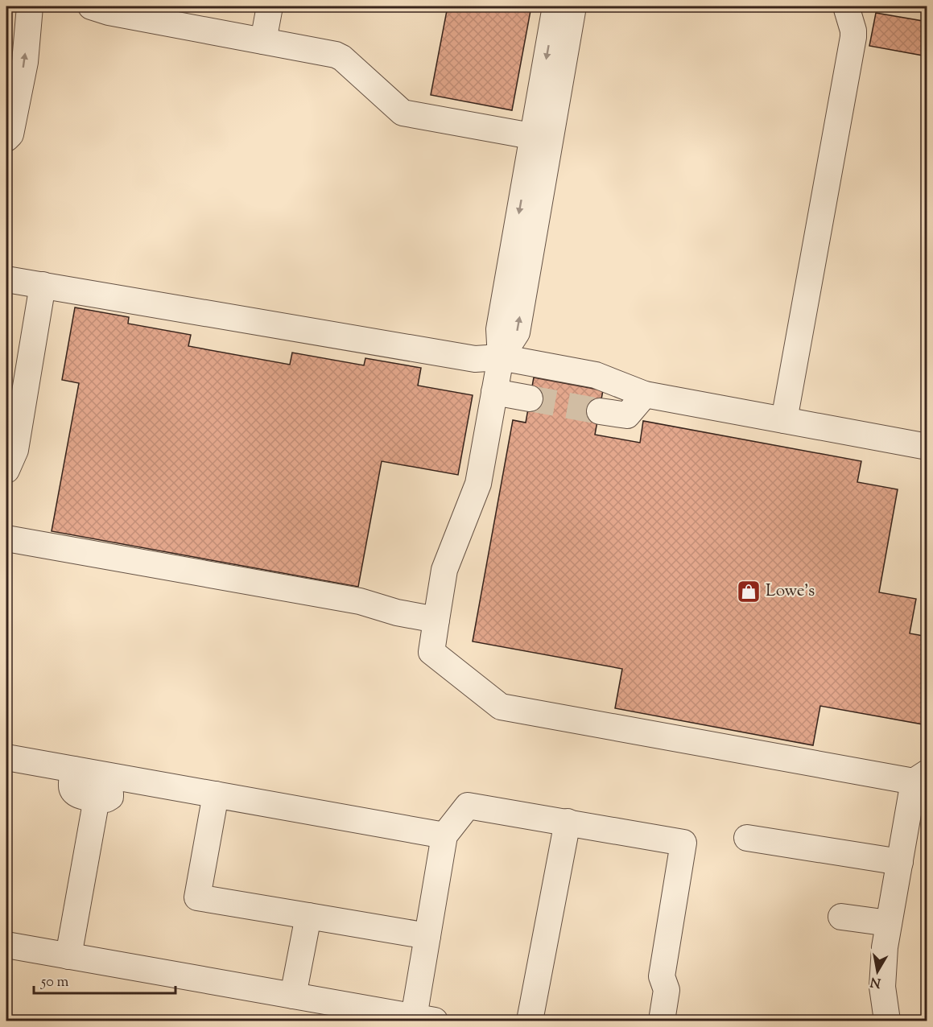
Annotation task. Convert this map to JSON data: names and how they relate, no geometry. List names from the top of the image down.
{
  "places": {
    "shop": ["Lowe's"]
  },
  "scale_bar": "50 m",
  "north": "bottom"
}
